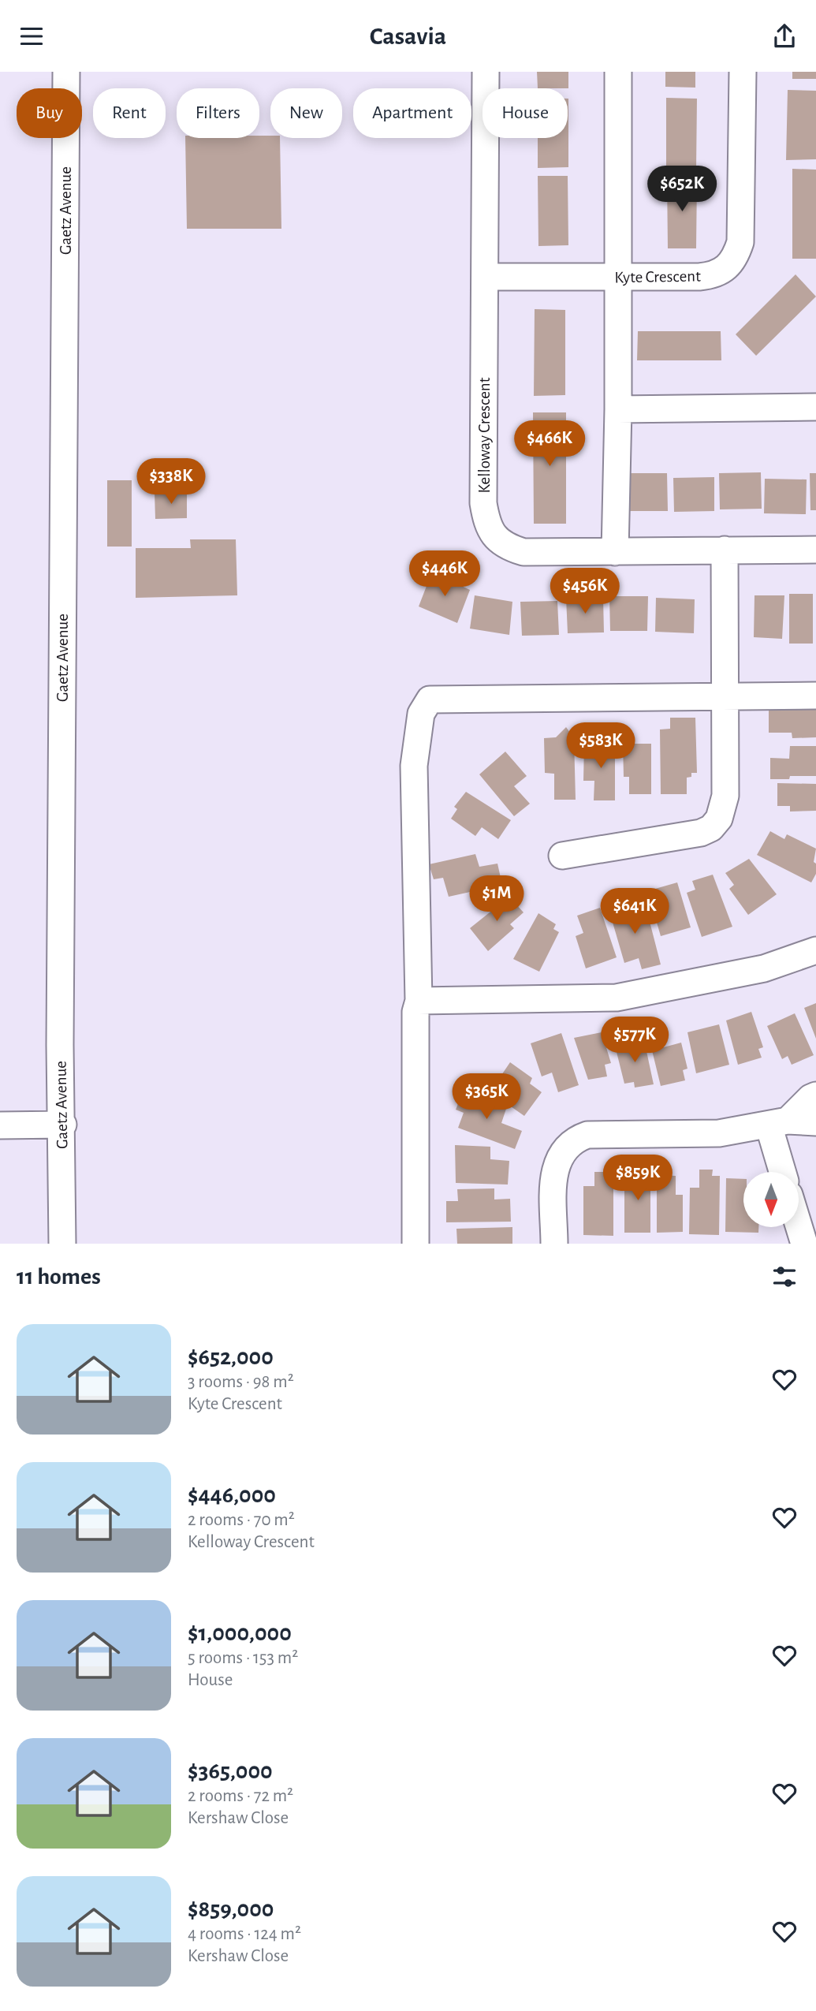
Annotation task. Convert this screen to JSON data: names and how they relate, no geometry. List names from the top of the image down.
{
  "streets": {
    "street": ["Gaetz Avenue", "Kyte Crescent", "Kelloway Crescent"]
  },
  "crossings": [
    ["Kyte Crescent", "Kelloway Crescent"]
  ],
  "north": "bottom",
  "page": {
    "header": "Casavia",
    "chip": [
      "Buy",
      "Rent",
      "Filters",
      "New",
      "Apartment",
      "House"
    ],
    "price": [
      "$652K",
      "$466K",
      "$338K",
      "$446K",
      "$456K",
      "$583K",
      "$1M",
      "$641K",
      "$577K",
      "$365K",
      "$859K"
    ],
    "heading": "11 homes",
    "list": [
      {
        "name": "$652,000",
        "note": "3 rooms · 98 m² · Kyte Crescent"
      },
      {
        "name": "$446,000",
        "note": "2 rooms · 70 m² · Kelloway Crescent"
      },
      {
        "name": "$1,000,000",
        "note": "5 rooms · 153 m² · House"
      },
      {
        "name": "$365,000",
        "note": "2 rooms · 72 m² · Kershaw Close"
      },
      {
        "name": "$859,000",
        "note": "4 rooms · 124 m² · Kershaw Close"
      }
    ]
  }
}
